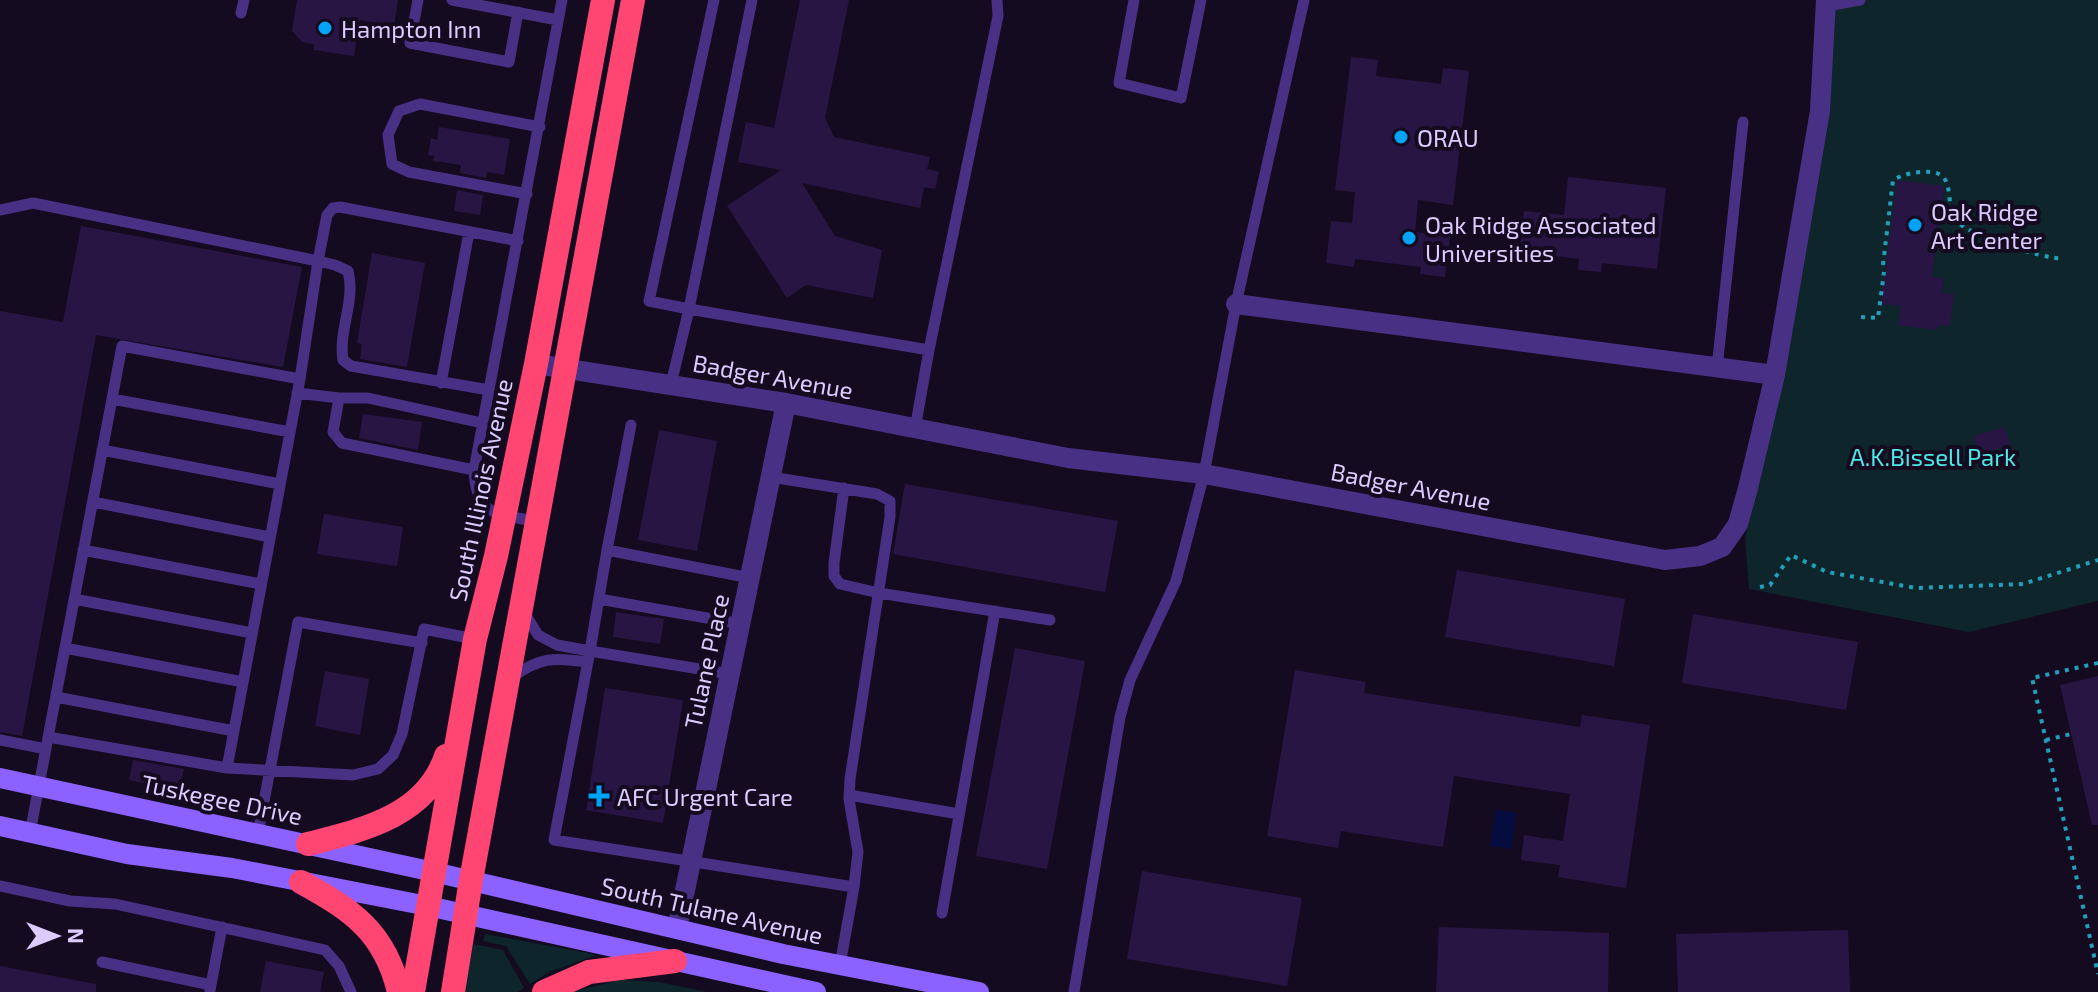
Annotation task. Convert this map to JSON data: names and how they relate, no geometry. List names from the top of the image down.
{
  "streets": {
    "highway": ["South Illinois Avenue"],
    "main road": ["Tuskegee Drive", "South Tulane Avenue"],
    "street": ["Badger Avenue", "Tulane Place"]
  },
  "crossings": [
    ["Badger Avenue", "South Illinois Avenue"],
    ["Badger Avenue", "Tulane Place"],
    ["South Illinois Avenue", "Tuskegee Drive"],
    ["South Illinois Avenue", "South Tulane Avenue"],
    ["Tulane Place", "South Tulane Avenue"],
    ["Tuskegee Drive", "South Tulane Avenue"]
  ],
  "parks": ["A.K.Bissell Park"],
  "places": {
    "other": [
      "Hampton Inn",
      "ORAU",
      "Oak Ridge Art Center",
      "Oak Ridge Associated Universities"
    ],
    "health": ["AFC Urgent Care"]
  },
  "north": "right"
}
